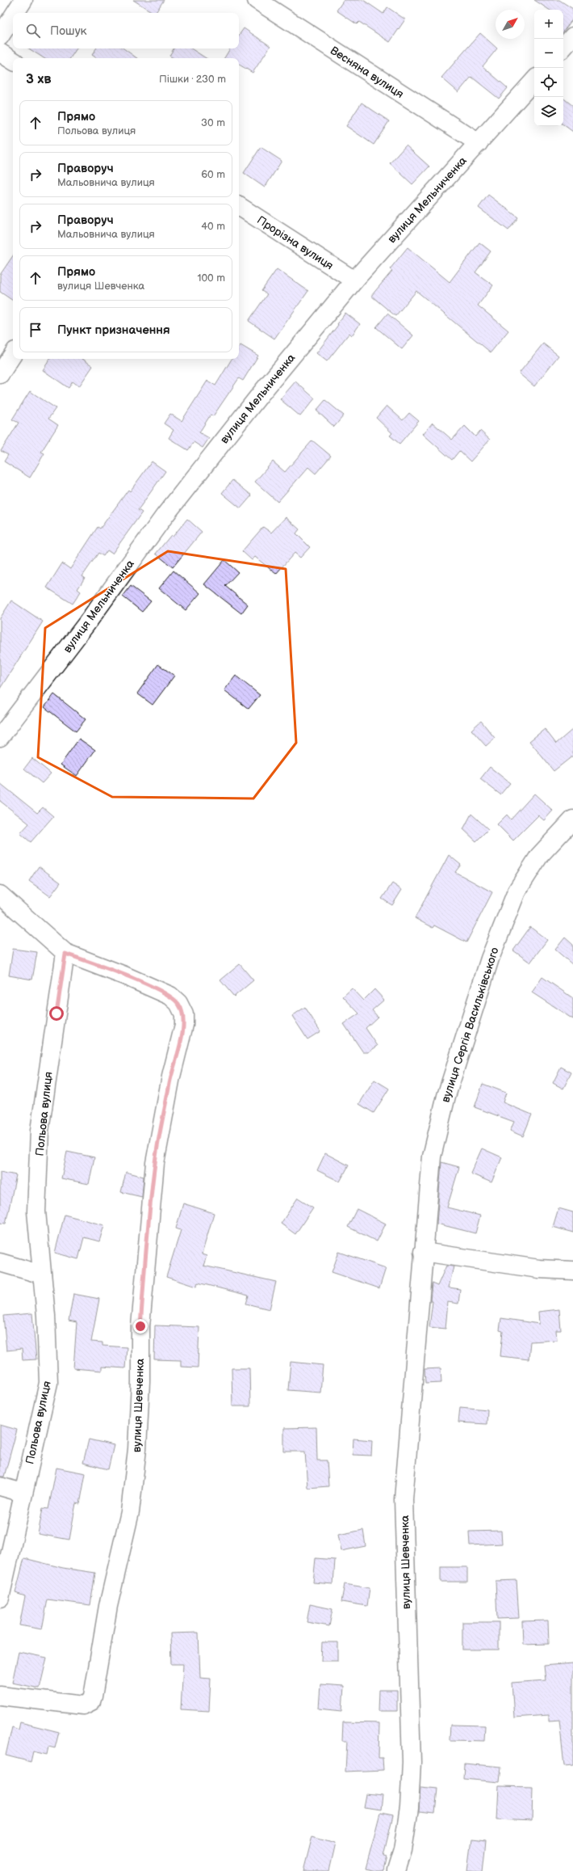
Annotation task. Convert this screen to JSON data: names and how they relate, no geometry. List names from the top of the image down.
{
  "streets": {
    "street": [
      "Весняна вулиця",
      "вулиця Мельниченка",
      "Прорізна вулиця",
      "вулиця Сергія Васильківського",
      "Польова вулиця",
      "вулиця Шевченка"
    ]
  },
  "crossings": [
    ["Весняна вулиця", "вулиця Мельниченка"],
    ["вулиця Мельниченка", "Прорізна вулиця"],
    ["вулиця Сергія Васильківського", "вулиця Шевченка"],
    ["Польова вулиця", "вулиця Шевченка"]
  ],
  "north": "top right",
  "page": {
    "map_buttons": ["+", "−"],
    "search": "Пошук",
    "heading": ["3 хв", "Пішки · 230 m"],
    "list": [
      ["Прямо", "Польова вулиця", "30 m"],
      ["Праворуч", "Мальовнича вулиця", "60 m"],
      ["Праворуч", "Мальовнича вулиця", "40 m"],
      ["Прямо", "вулиця Шевченка", "100 m"],
      "Пункт призначення"
    ]
  }
}
